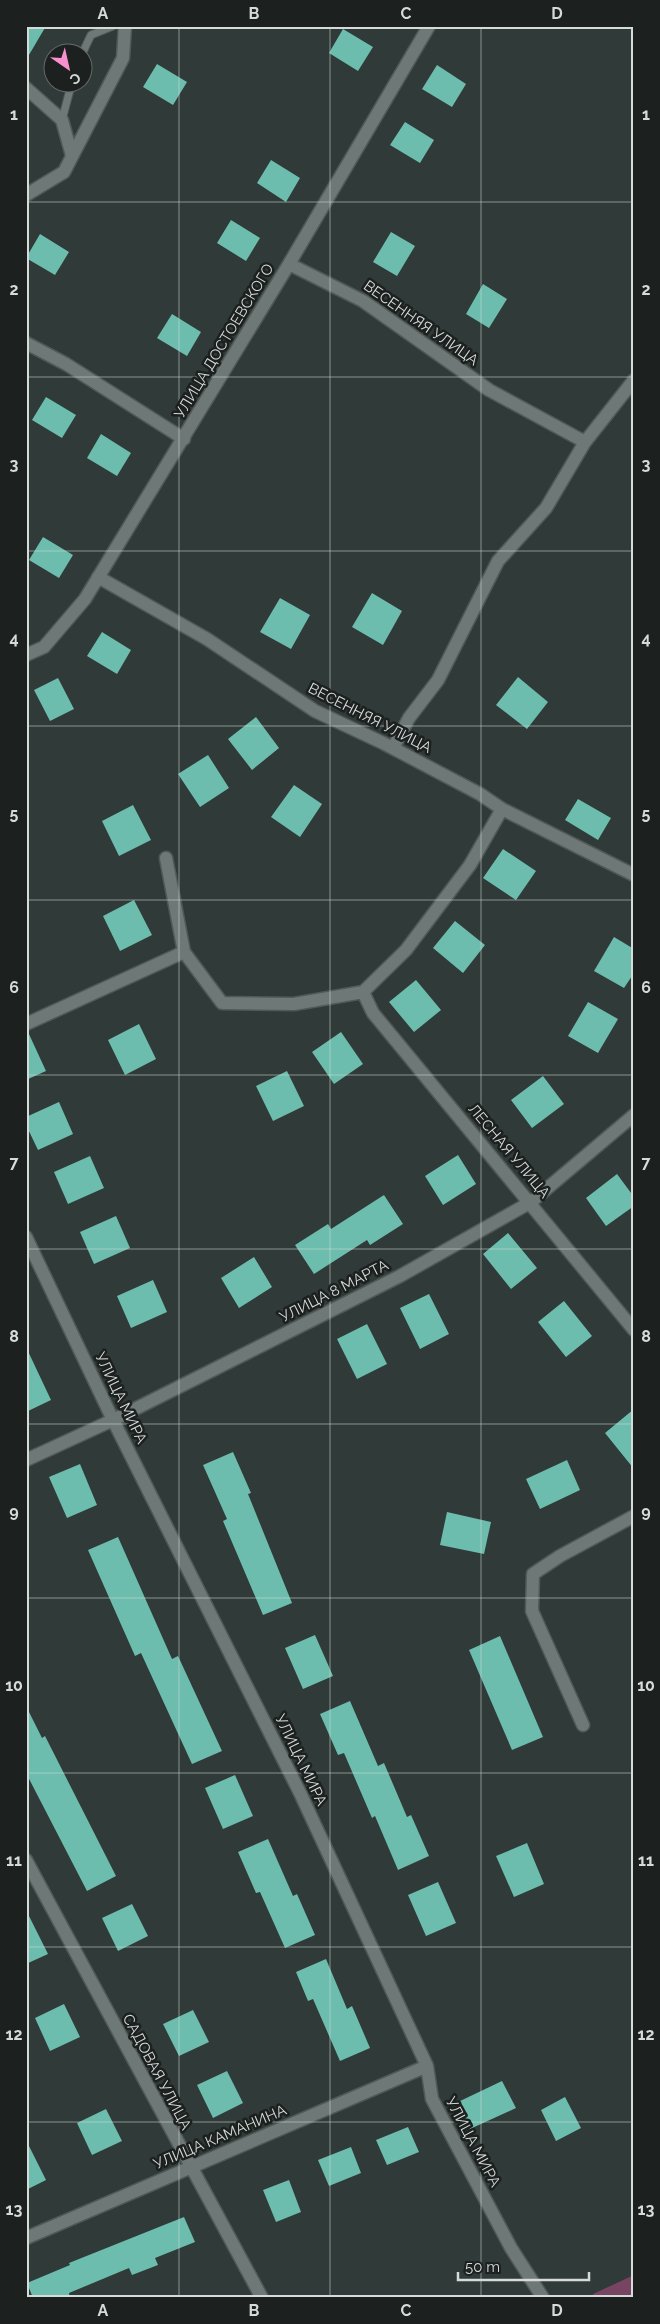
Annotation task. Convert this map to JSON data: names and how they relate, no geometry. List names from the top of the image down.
{
  "streets": {
    "street": [
      "ВЕСЕННЯЯ УЛИЦА",
      "УЛИЦА ДОСТОЕВСКОГО",
      "ЛЕСНАЯ УЛИЦА",
      "УЛИЦА 8 МАРТА",
      "УЛИЦА МИРА",
      "САДОВАЯ УЛИЦА",
      "УЛИЦА КАМАНИНА"
    ]
  },
  "crossings": [
    ["ВЕСЕННЯЯ УЛИЦА", "УЛИЦА ДОСТОЕВСКОГО"],
    ["ЛЕСНАЯ УЛИЦА", "УЛИЦА 8 МАРТА"],
    ["УЛИЦА 8 МАРТА", "УЛИЦА МИРА"],
    ["УЛИЦА МИРА", "УЛИЦА КАМАНИНА"],
    ["САДОВАЯ УЛИЦА", "УЛИЦА КАМАНИНА"]
  ],
  "scale_bar": "50 m",
  "north": "bottom right",
  "grid": {
    "columns": [
      "A",
      "B",
      "C",
      "D"
    ],
    "rows": [
      "1",
      "2",
      "3",
      "4",
      "5",
      "6",
      "7",
      "8",
      "9",
      "10",
      "11",
      "12",
      "13"
    ]
  }
}
